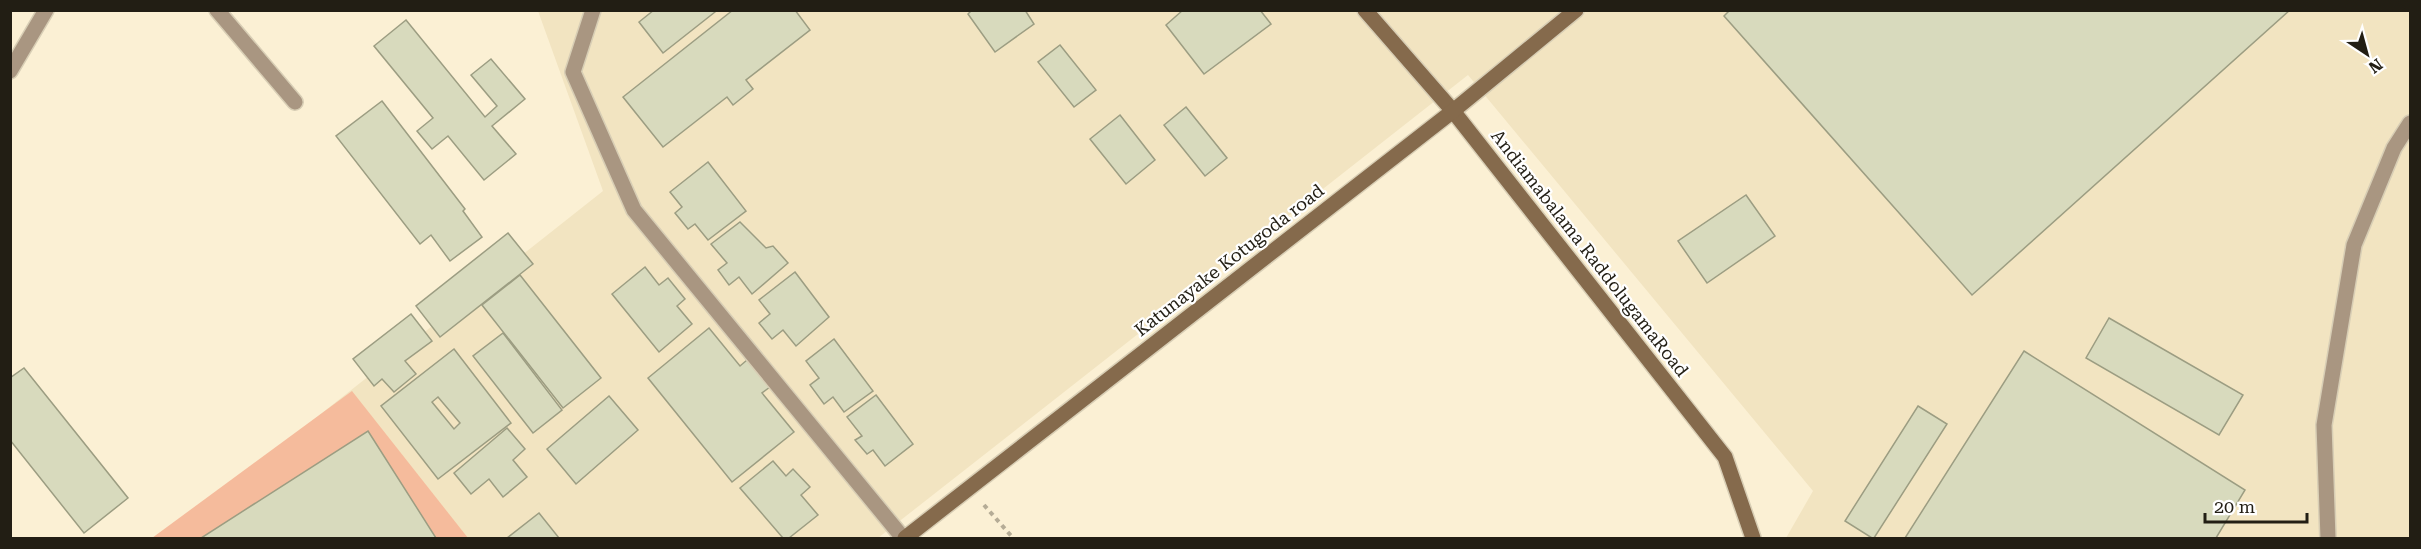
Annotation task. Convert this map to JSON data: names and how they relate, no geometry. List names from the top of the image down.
{
  "streets": {
    "main road": ["Andiamabalama RaddolugamaRoad", "Katunayake Kotugoda road"]
  },
  "crossings": [
    ["Andiamabalama RaddolugamaRoad", "Katunayake Kotugoda road"]
  ],
  "scale_bar": "20 m",
  "north": "bottom right"
}
